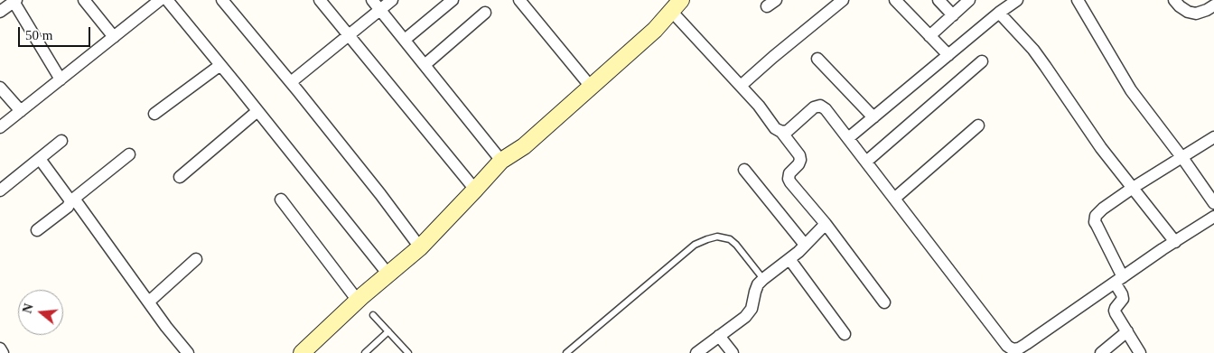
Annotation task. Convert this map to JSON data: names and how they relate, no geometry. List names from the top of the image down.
{
  "scale_bar": "50 m",
  "north": "left"
}
